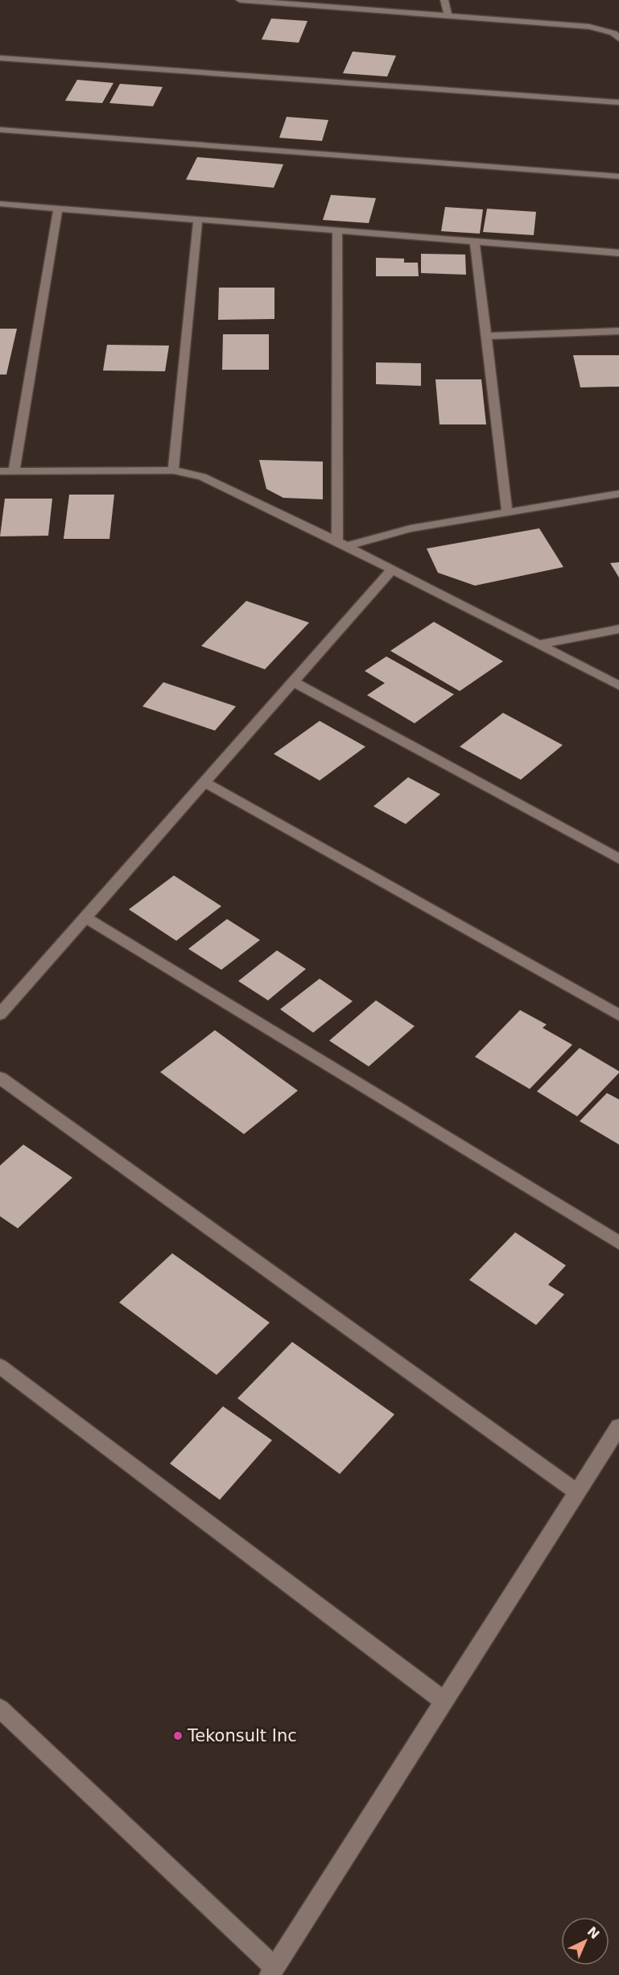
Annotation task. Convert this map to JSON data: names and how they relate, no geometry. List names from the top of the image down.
{
  "places": ["Tekonsult Inc"],
  "north": "top right"
}
